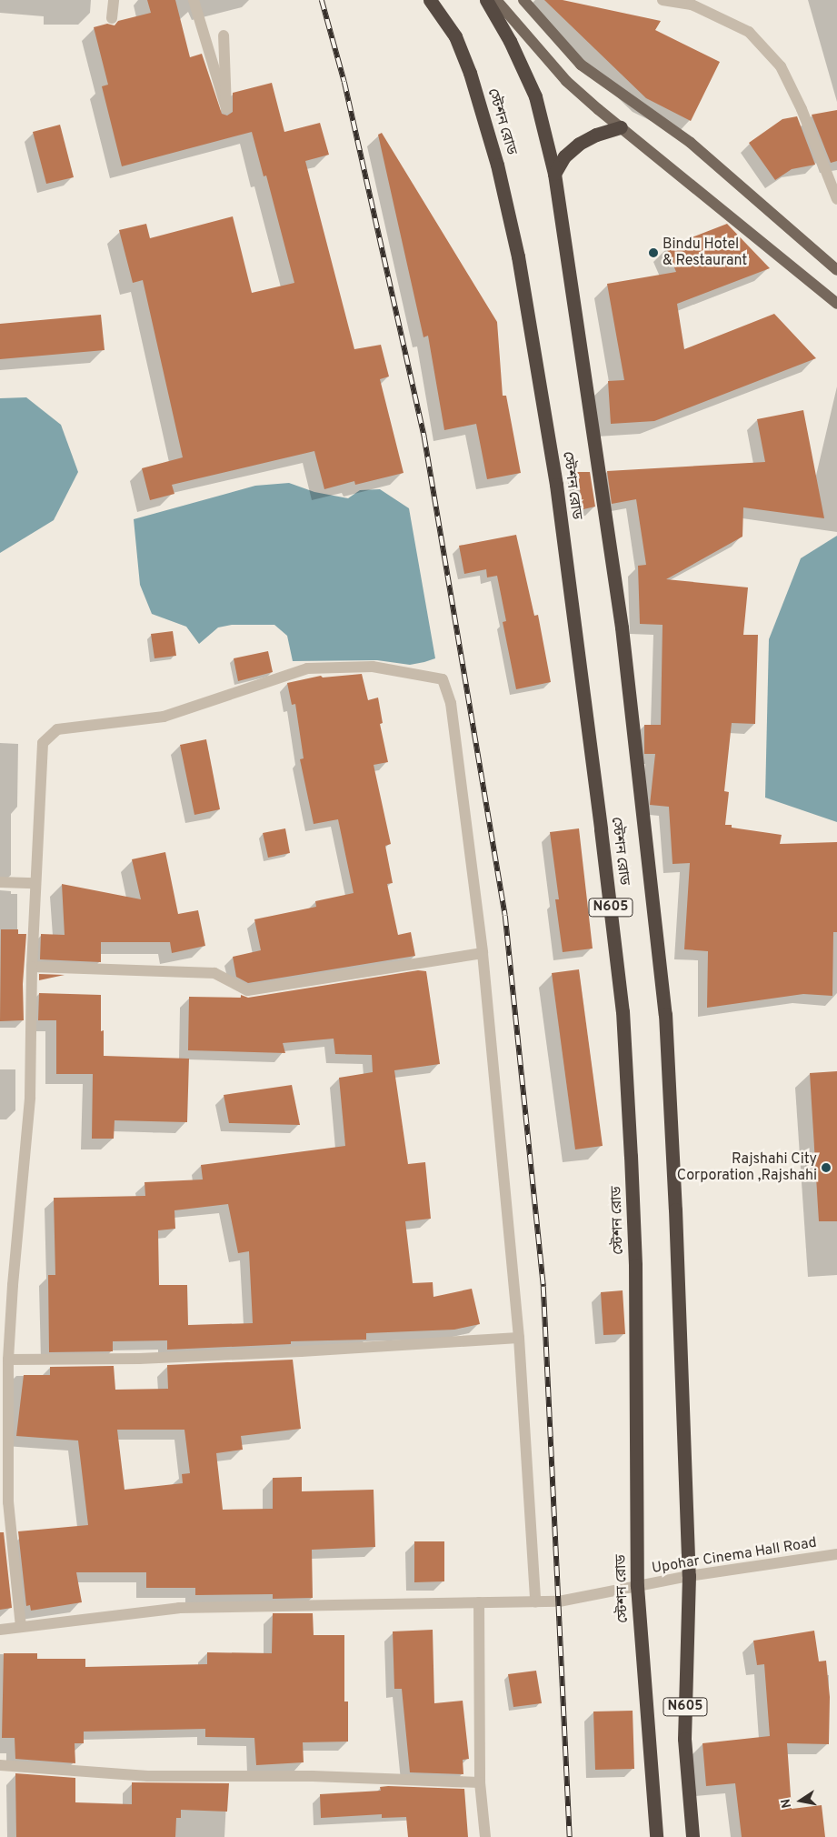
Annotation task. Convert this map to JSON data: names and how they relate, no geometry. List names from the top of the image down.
{
  "streets": {
    "highway": ["স্টেশন রোড", "N605"],
    "street": ["Upohar Cinema Hall Road"]
  },
  "crossings": [
    ["স্টেশন রোড", "Upohar Cinema Hall Road"]
  ],
  "places": ["Bindu Hotel & Restaurant", "Rajshahi City Corporation ,Rajshahi"],
  "north": "left"
}
